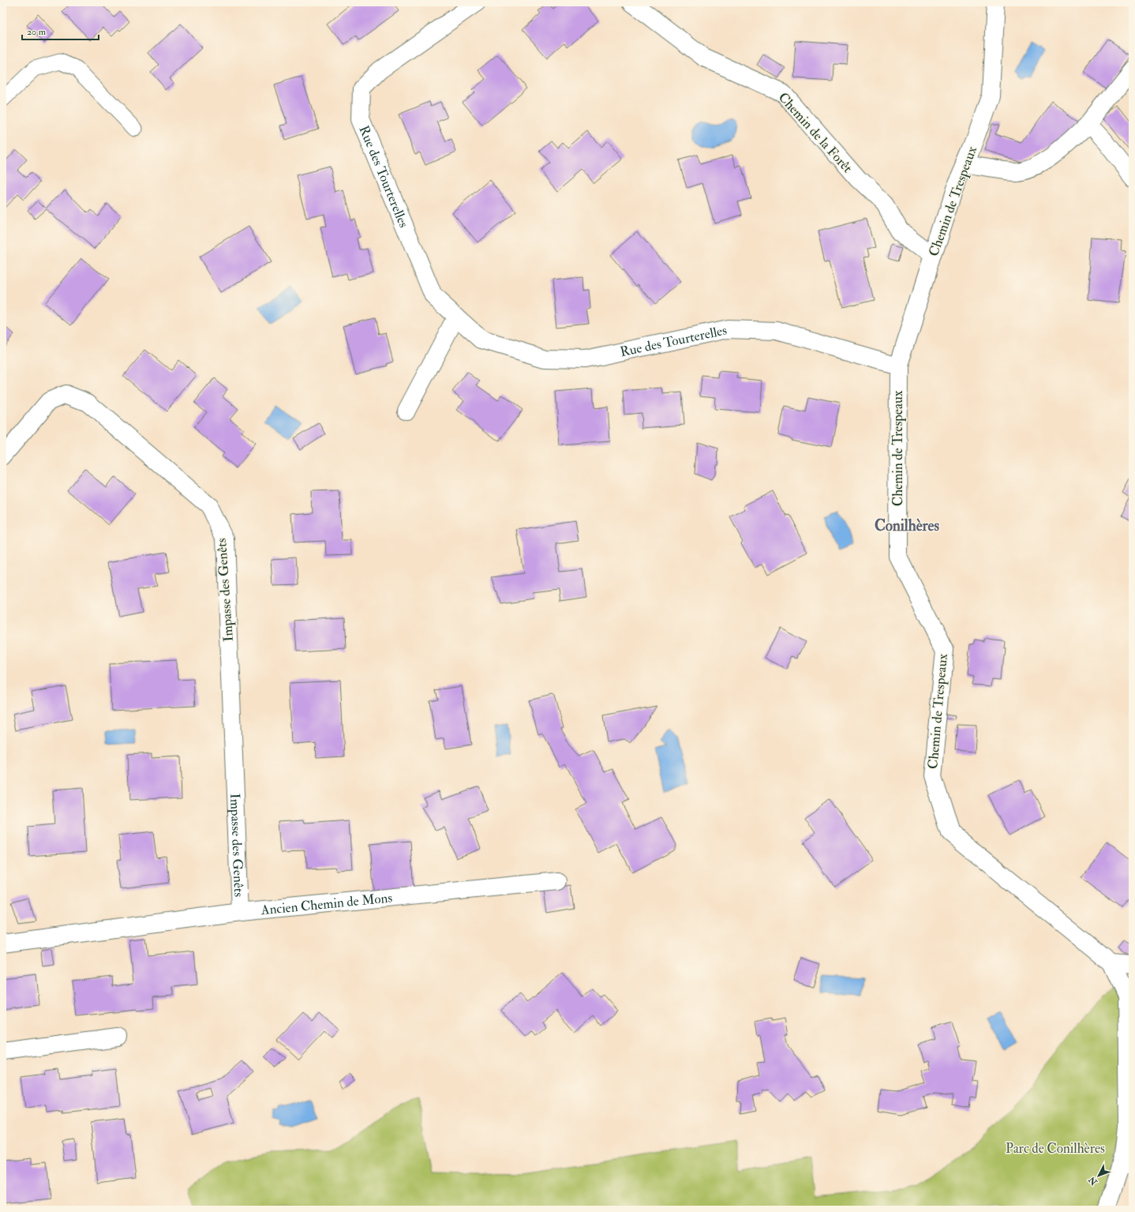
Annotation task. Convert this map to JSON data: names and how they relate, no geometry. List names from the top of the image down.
{
  "streets": {
    "street": [
      "Chemin de la Forêt",
      "Rue des Tourterelles",
      "Chemin de Trespeaux",
      "Impasse des Genêts",
      "Ancien Chemin de Mons"
    ]
  },
  "crossings": [
    ["Chemin de la Forêt", "Chemin de Trespeaux"],
    ["Rue des Tourterelles", "Chemin de Trespeaux"],
    ["Impasse des Genêts", "Ancien Chemin de Mons"]
  ],
  "districts": ["Conilhères"],
  "parks": ["Parc de Conilhères"],
  "scale_bar": "20 m",
  "north": "bottom left"
}
